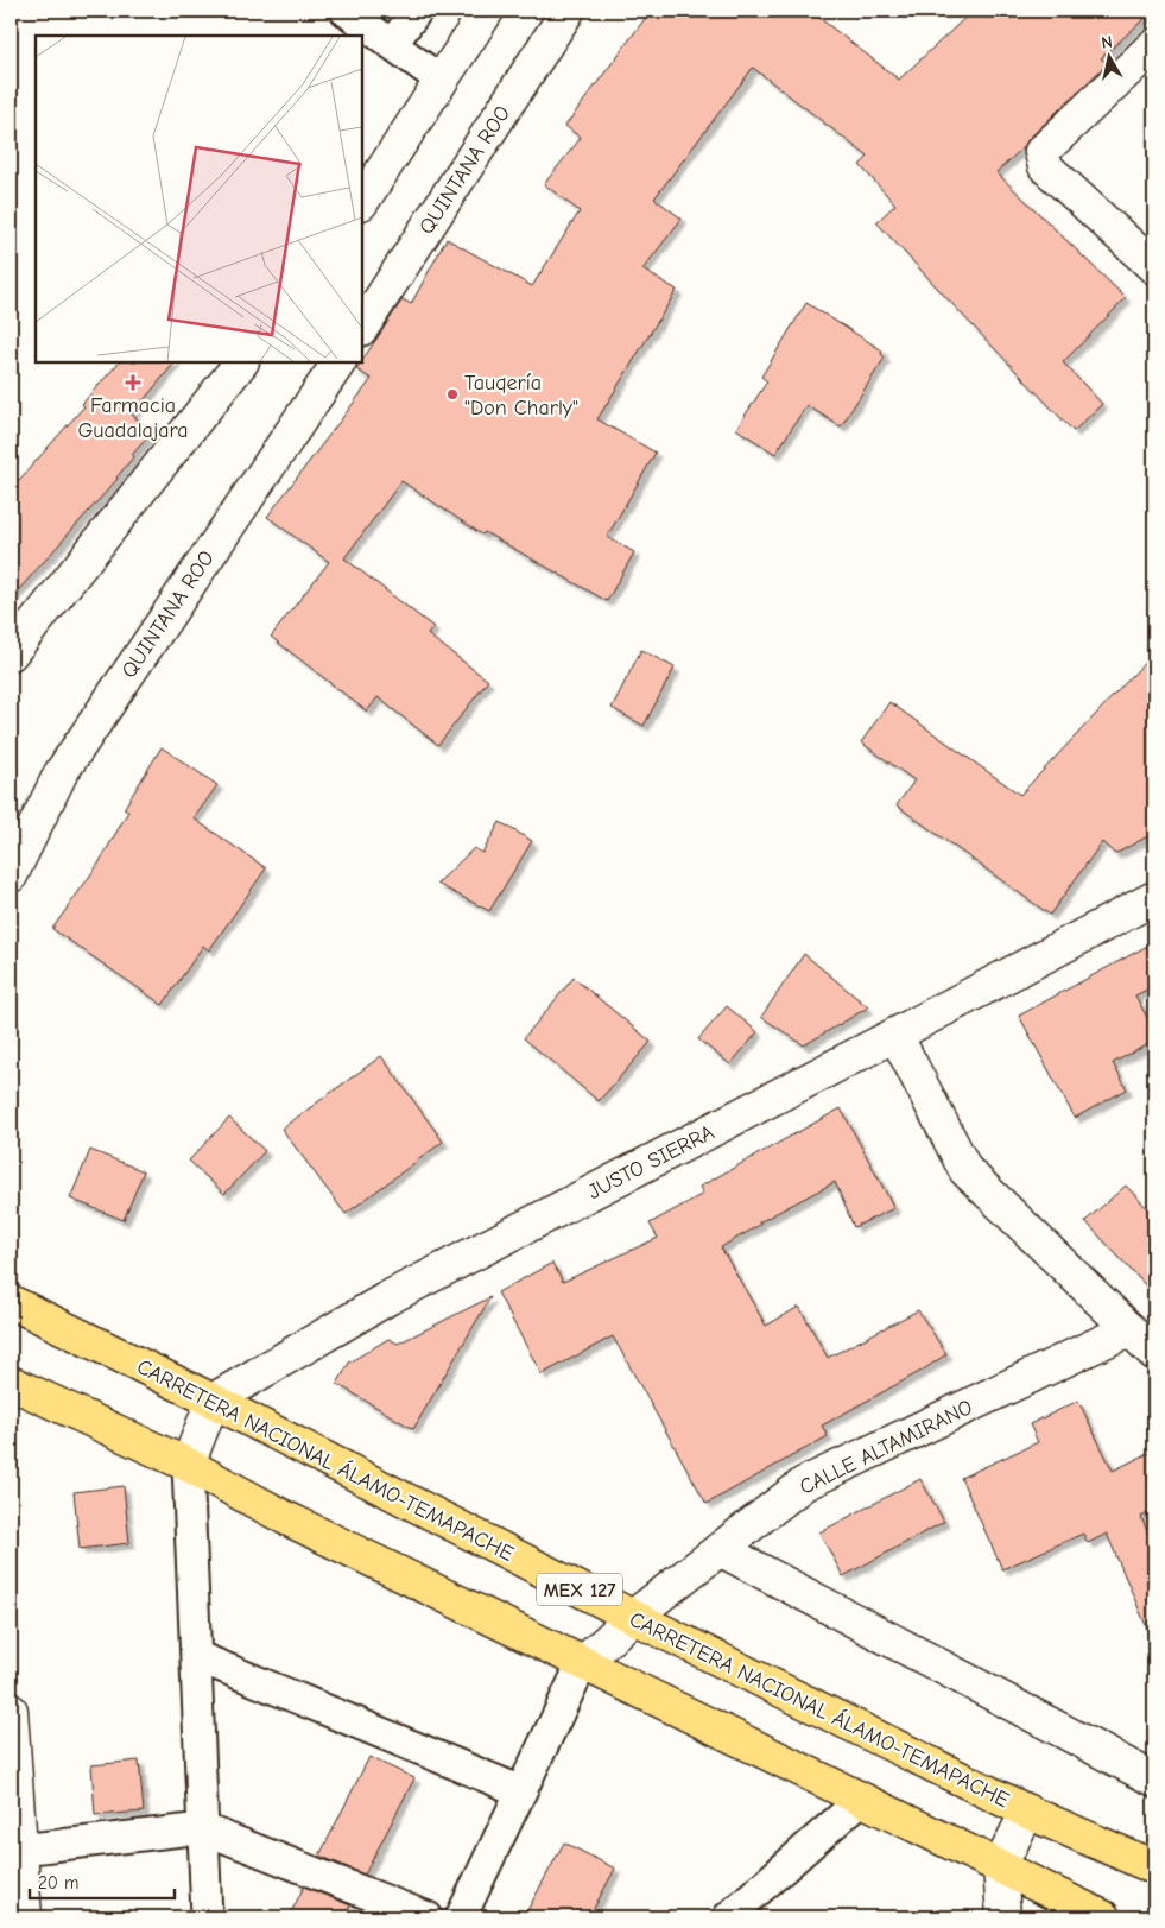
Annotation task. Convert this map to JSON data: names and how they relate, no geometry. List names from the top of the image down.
{
  "streets": {
    "main road": ["CARRETERA NACIONAL ÁLAMO-TEMAPACHE", "MEX 127"],
    "street": ["QUINTANA ROO", "JUSTO SIERRA", "CALLE ALTAMIRANO"]
  },
  "crossings": [
    ["JUSTO SIERRA", "CARRETERA NACIONAL ÁLAMO-TEMAPACHE"],
    ["CALLE ALTAMIRANO", "CARRETERA NACIONAL ÁLAMO-TEMAPACHE"]
  ],
  "places": {
    "health": ["Farmacia Guadalajara"],
    "other": ["Tauqería \"Don Charly\""]
  },
  "scale_bar": "20 m",
  "north": "top"
}
